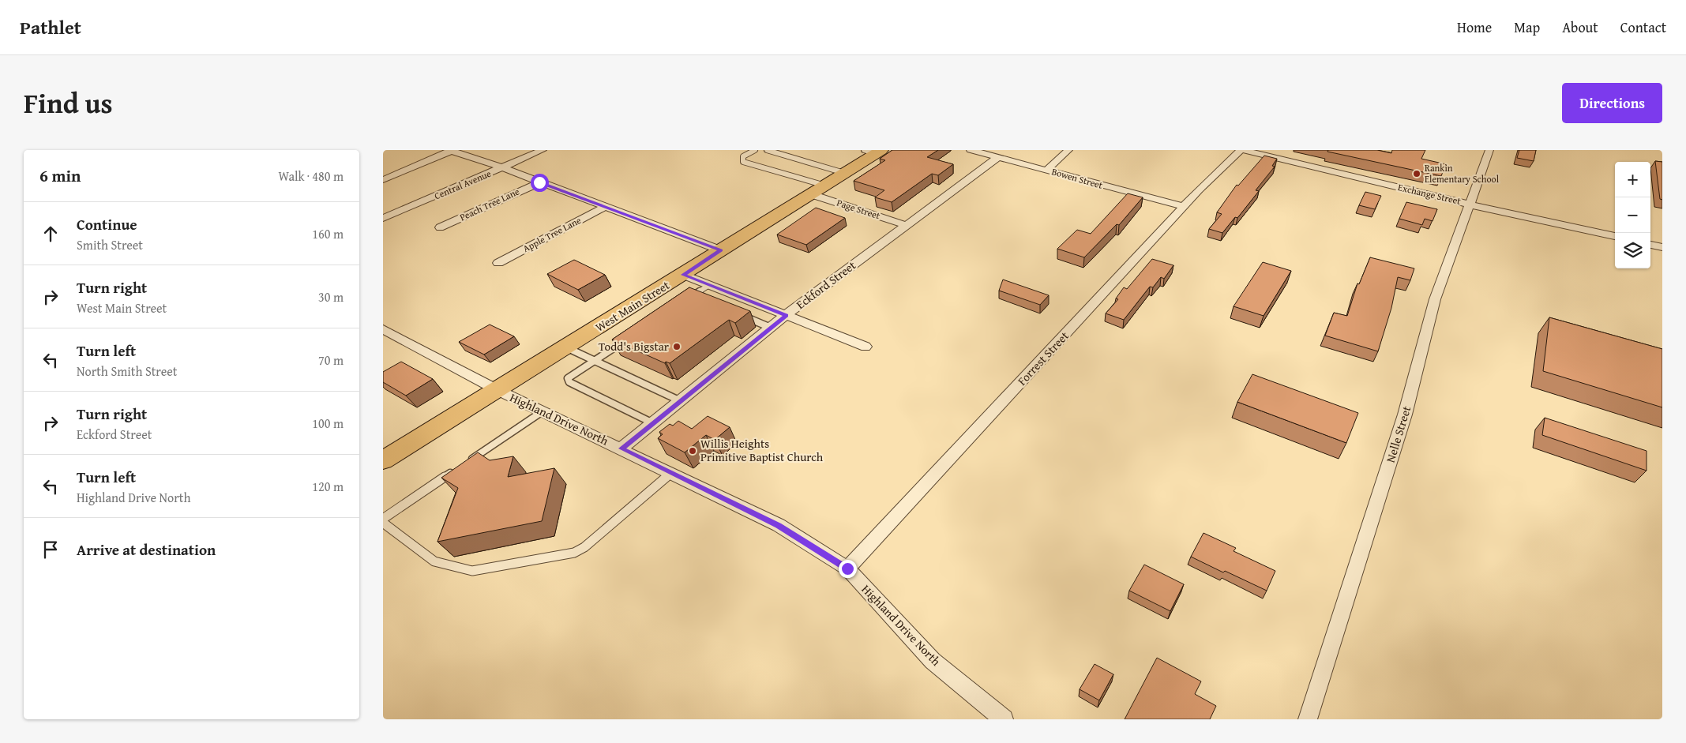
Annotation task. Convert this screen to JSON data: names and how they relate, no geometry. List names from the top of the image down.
{
  "streets": {
    "main road": ["West Main Street"],
    "street": [
      "Bowen Street",
      "Central Avenue",
      "Exchange Street",
      "Peach Tree Lane",
      "Page Street",
      "Apple Tree Lane",
      "Eckford Street",
      "Forrest Street",
      "Highland Drive North",
      "Nelle Street"
    ]
  },
  "crossings": [
    ["Bowen Street", "Eckford Street"],
    ["Bowen Street", "Forrest Street"],
    ["Exchange Street", "Forrest Street"],
    ["Exchange Street", "Nelle Street"],
    ["Page Street", "Eckford Street"],
    ["Page Street", "West Main Street"],
    ["Eckford Street", "Highland Drive North"],
    ["West Main Street", "Highland Drive North"],
    ["Forrest Street", "Highland Drive North"]
  ],
  "places": ["Rankin Elementary School", "Todd's Bigstar", "Willis Heights Primitive Baptist Church"],
  "page": {
    "header": "Pathlet",
    "nav": [
      "Home",
      "Map",
      "About",
      "Contact"
    ],
    "title": "Find us",
    "buttons": "Directions",
    "heading": ["6 min", "Walk · 480 m"],
    "map_buttons": ["+", "−"],
    "list": [
      ["Continue", "Smith Street", "160 m"],
      ["Turn right", "West Main Street", "30 m"],
      ["Turn left", "North Smith Street", "70 m"],
      ["Turn right", "Eckford Street", "100 m"],
      ["Turn left", "Highland Drive North", "120 m"],
      "Arrive at destination"
    ]
  }
}
